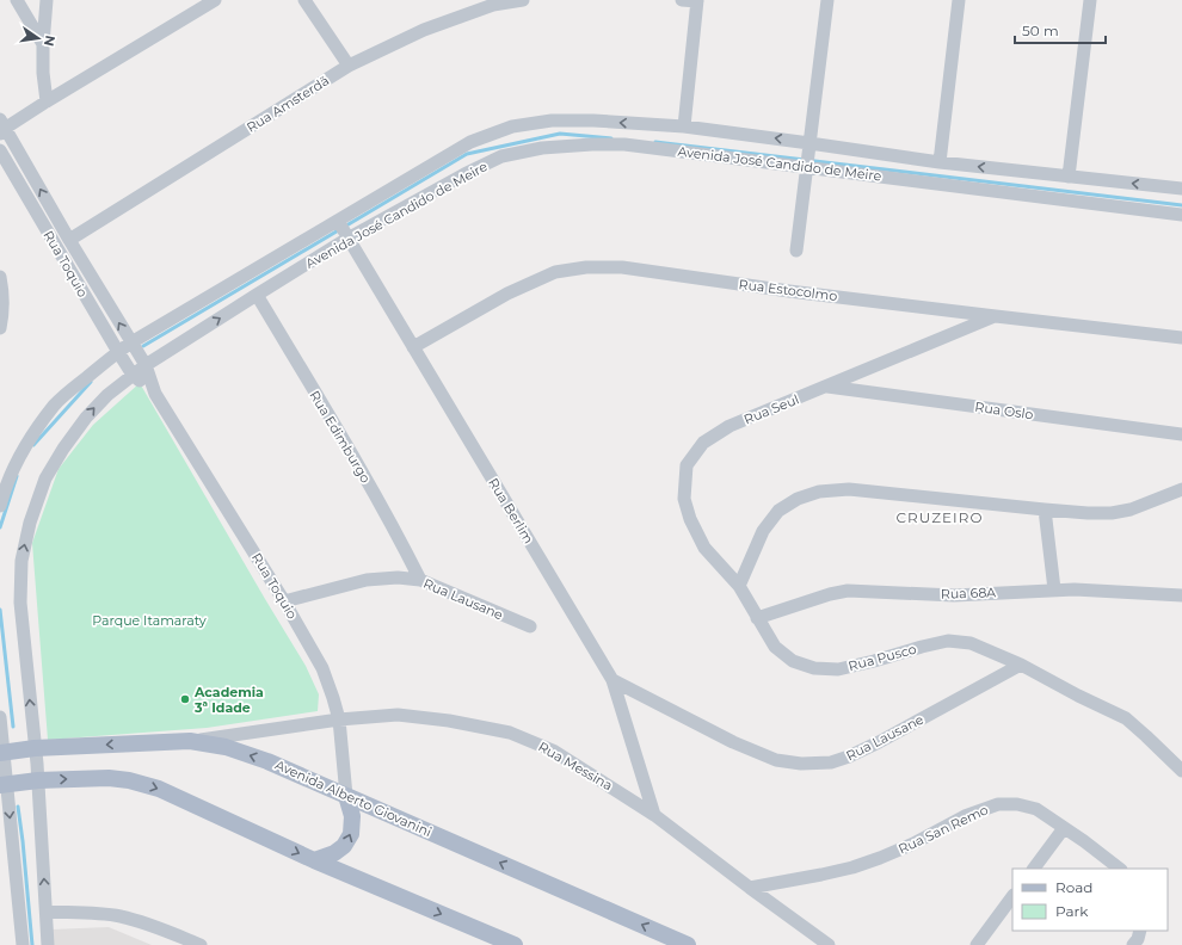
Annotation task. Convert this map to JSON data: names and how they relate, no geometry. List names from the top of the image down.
{
  "streets": {
    "main road": ["Avenida Alberto Giovanini"],
    "street": [
      "Rua Amsterdã",
      "Avenida José Candido de Meire",
      "Rua Toquio",
      "Rua Estocolmo",
      "Rua Seul",
      "Rua Oslo",
      "Rua Edimburgo",
      "Rua Berlim",
      "Rua 68A",
      "Rua Lausane",
      "Rua Pusco",
      "Rua Messina",
      "Rua San Remo"
    ]
  },
  "crossings": [
    ["Rua Amsterdã", "Rua Toquio"],
    ["Avenida José Candido de Meire", "Rua Toquio"],
    ["Avenida José Candido de Meire", "Rua Edimburgo"],
    ["Avenida José Candido de Meire", "Rua Berlim"],
    ["Avenida José Candido de Meire", "Avenida Alberto Giovanini"],
    ["Rua Toquio", "Rua Lausane"],
    ["Rua Toquio", "Rua Messina"],
    ["Rua Toquio", "Avenida Alberto Giovanini"],
    ["Rua Estocolmo", "Rua Seul"],
    ["Rua Estocolmo", "Rua Berlim"],
    ["Rua Seul", "Rua Oslo"],
    ["Rua Seul", "Rua Pusco"],
    ["Rua Edimburgo", "Rua Lausane"],
    ["Rua Berlim", "Rua Lausane"],
    ["Rua Berlim", "Rua Messina"],
    ["Rua 68A", "Rua Pusco"],
    ["Rua Lausane", "Rua Pusco"],
    ["Rua Messina", "Avenida Alberto Giovanini"],
    ["Rua Messina", "Rua San Remo"]
  ],
  "districts": ["CRUZEIRO"],
  "parks": ["Parque Itamaraty"],
  "places": ["Academia 3ª Idade"],
  "legend": ["Road", "Park"],
  "scale_bar": "50 m",
  "north": "right"
}
